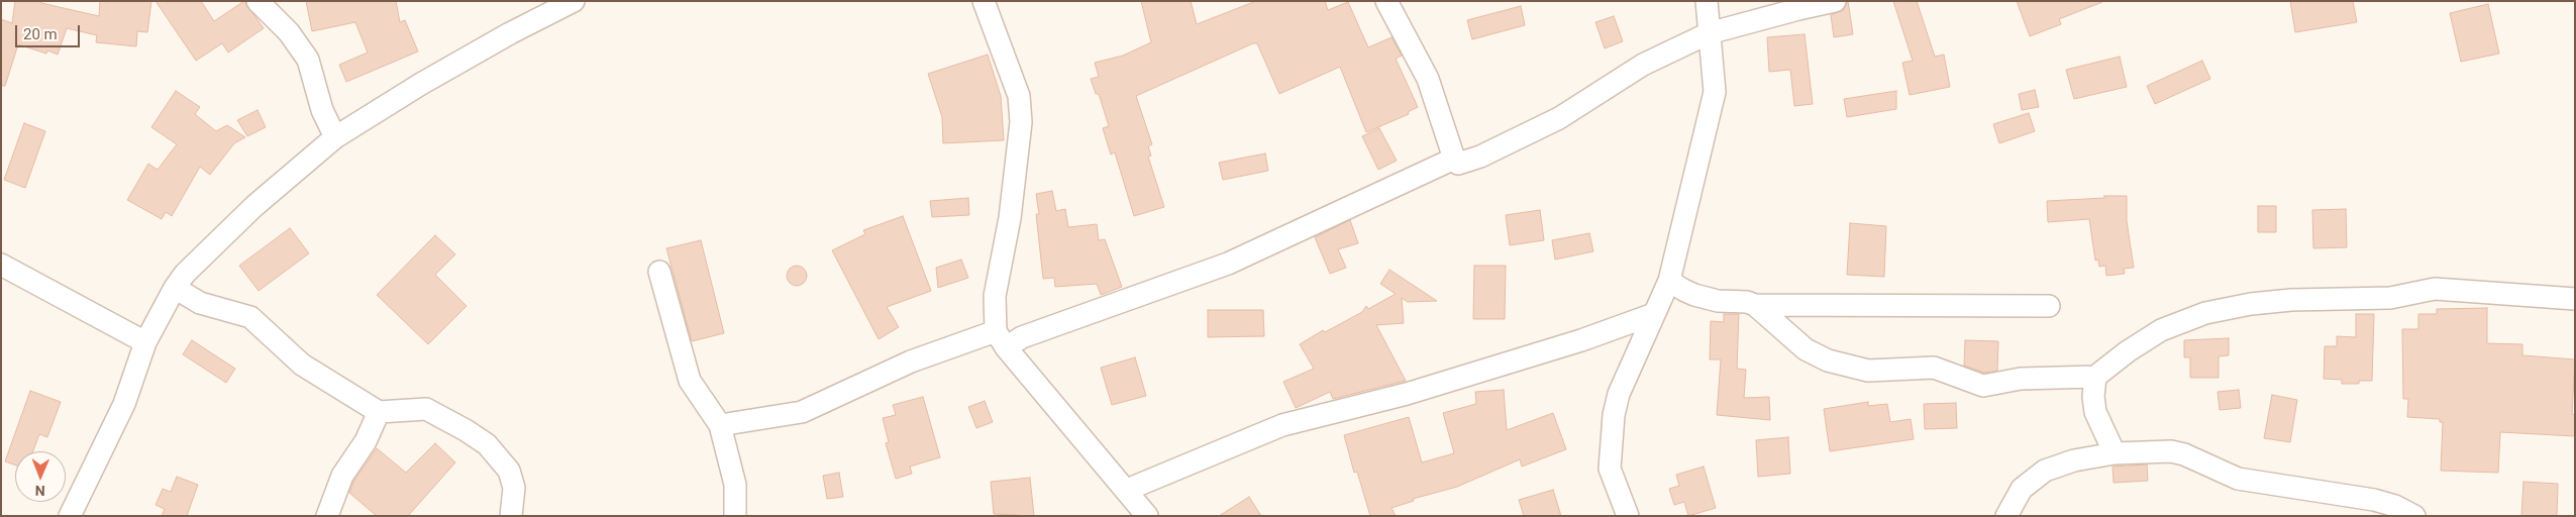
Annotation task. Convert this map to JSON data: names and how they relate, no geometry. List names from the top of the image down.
{
  "scale_bar": "20 m",
  "north": "bottom"
}
